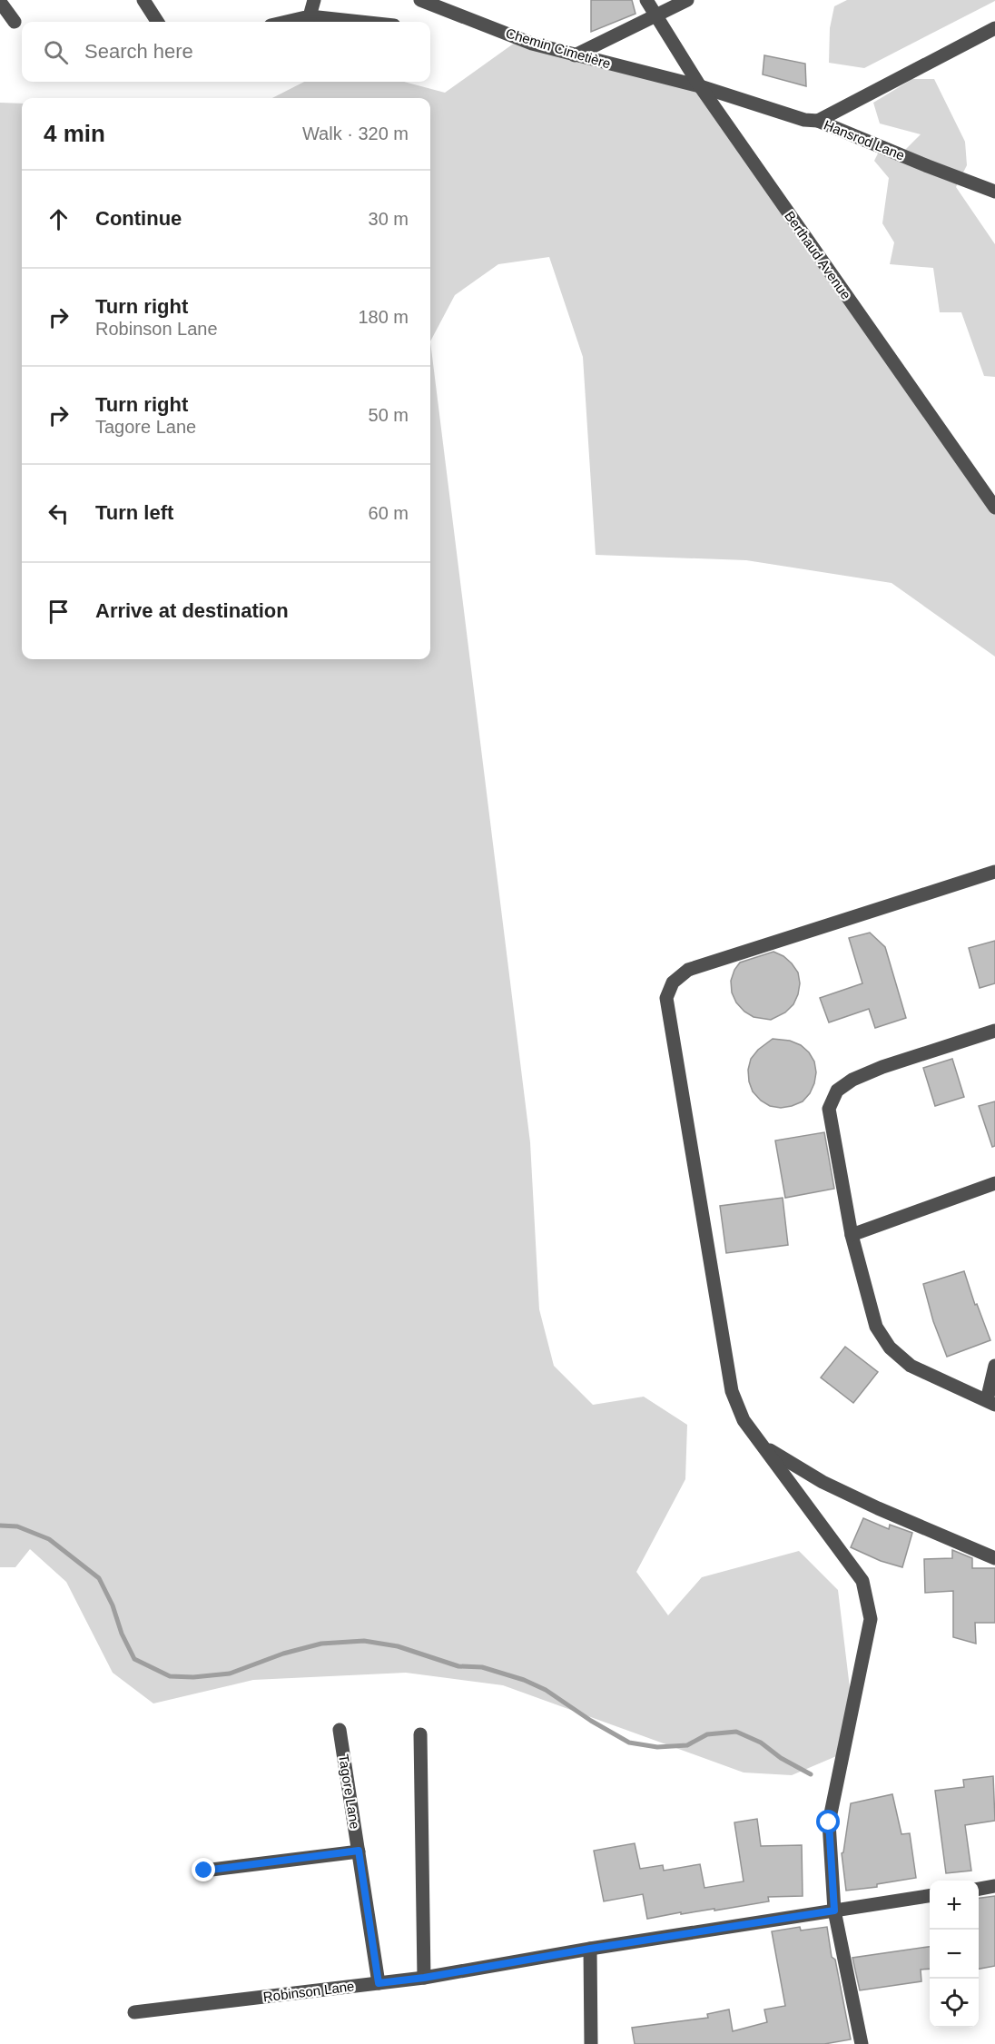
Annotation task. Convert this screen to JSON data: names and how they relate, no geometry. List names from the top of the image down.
{
  "streets": {
    "street": [
      "Chemin Cimetière",
      "Hansrod Lane",
      "Berthaud Avenue",
      "Tagore Lane",
      "Robinson Lane"
    ]
  },
  "crossings": [
    ["Chemin Cimetière", "Hansrod Lane"],
    ["Chemin Cimetière", "Berthaud Avenue"],
    ["Hansrod Lane", "Berthaud Avenue"],
    ["Tagore Lane", "Robinson Lane"]
  ],
  "page": {
    "search": "Search here",
    "heading": ["4 min", "Walk · 320 m"],
    "list": [
      ["Continue", "30 m"],
      ["Turn right", "Robinson Lane", "180 m"],
      ["Turn right", "Tagore Lane", "50 m"],
      ["Turn left", "60 m"],
      "Arrive at destination"
    ],
    "map_buttons": ["+", "−"]
  }
}
